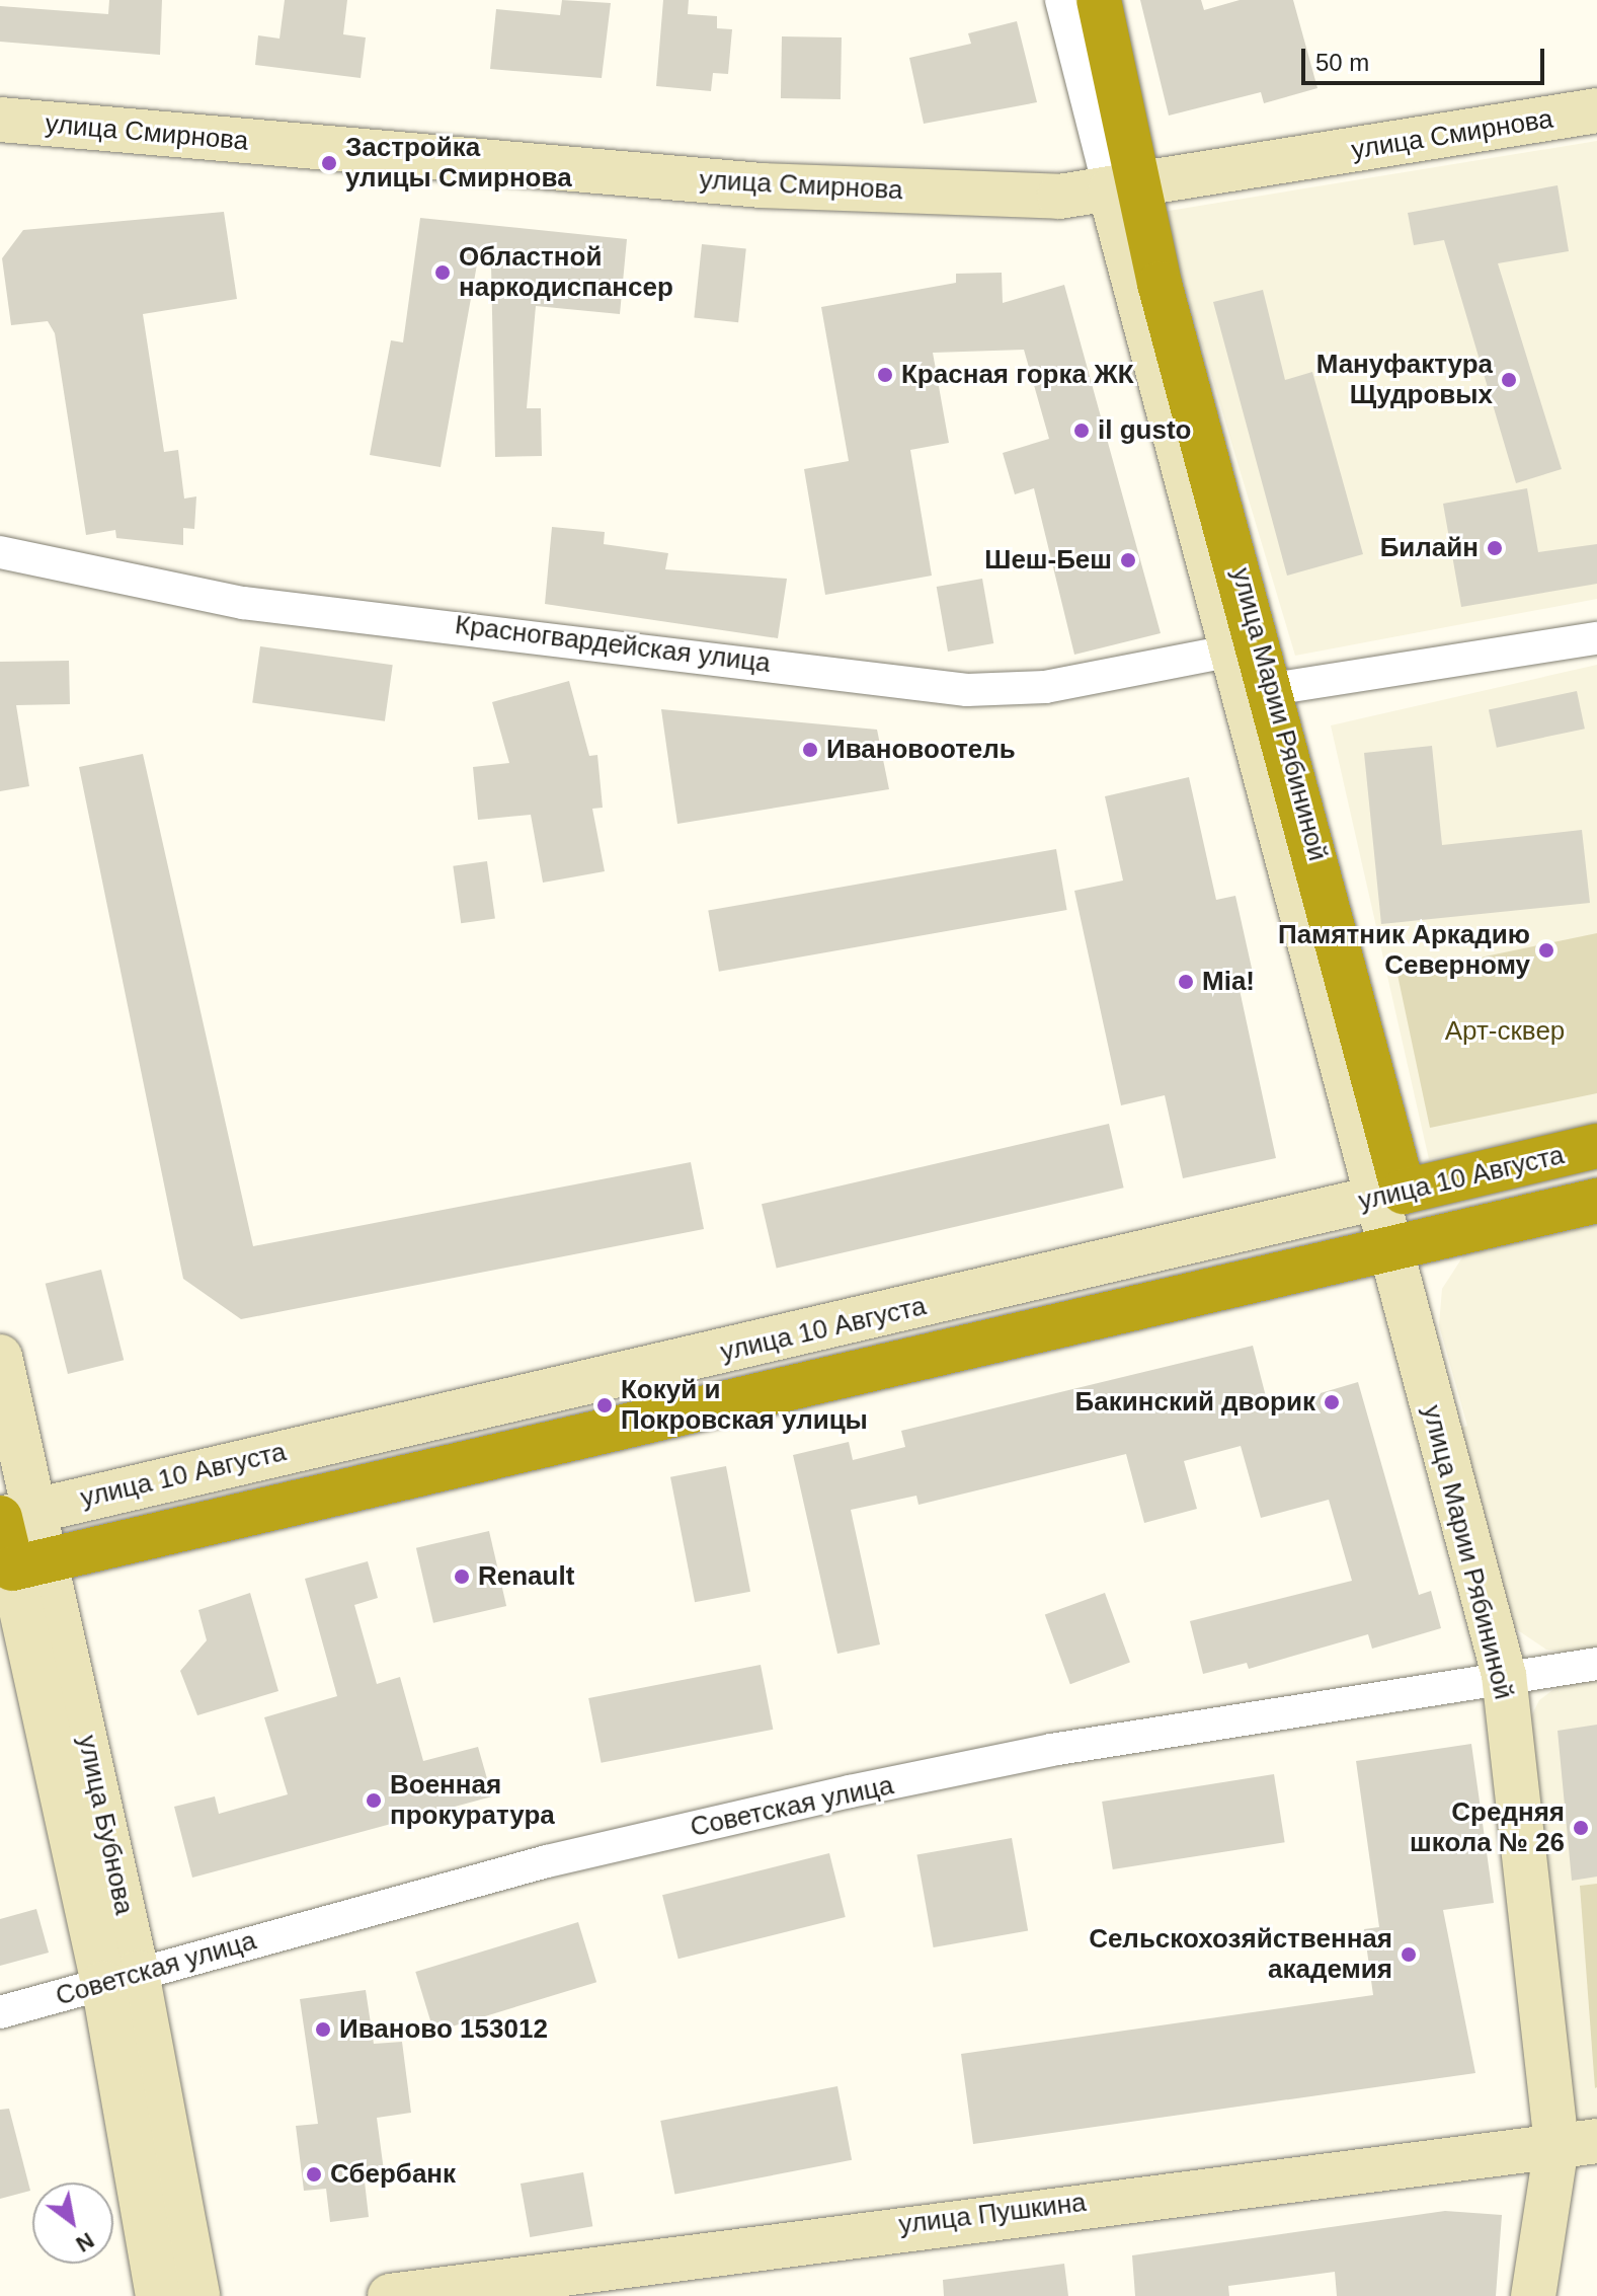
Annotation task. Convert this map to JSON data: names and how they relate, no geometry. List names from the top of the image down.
{
  "streets": {
    "highway": ["улица Марии Рябининой", "улица 10 Августа", "улица Бубнова"],
    "main road": ["улица Смирнова", "улица Пушкина"],
    "street": ["Красногвардейская улица", "Советская улица"]
  },
  "crossings": [
    ["улица Смирнова", "улица Марии Рябининой"],
    ["Красногвардейская улица", "улица Марии Рябининой"],
    ["улица Марии Рябининой", "улица 10 Августа"],
    ["улица Марии Рябининой", "Советская улица"],
    ["улица Марии Рябининой", "улица Пушкина"],
    ["улица 10 Августа", "улица Бубнова"],
    ["Советская улица", "улица Бубнова"]
  ],
  "parks": ["Арт-сквер"],
  "places": [
    "Застройка улицы Смирнова",
    "Областной наркодиспансер",
    "Красная горка ЖК",
    "Мануфактура Щудровых",
    "il gusto",
    "Билайн",
    "Шеш-Беш",
    "Ивановоотель",
    "Памятник Аркадию Северному",
    "Mia!",
    "Бакинский дворик",
    "Кокуй и Покровская улицы",
    "Renault",
    "Военная прокуратура",
    "Средняя школа № 26",
    "Сельскохозяйственная академия",
    "Иваново 153012",
    "Сбербанк"
  ],
  "scale_bar": "50 m",
  "north": "bottom right"
}
